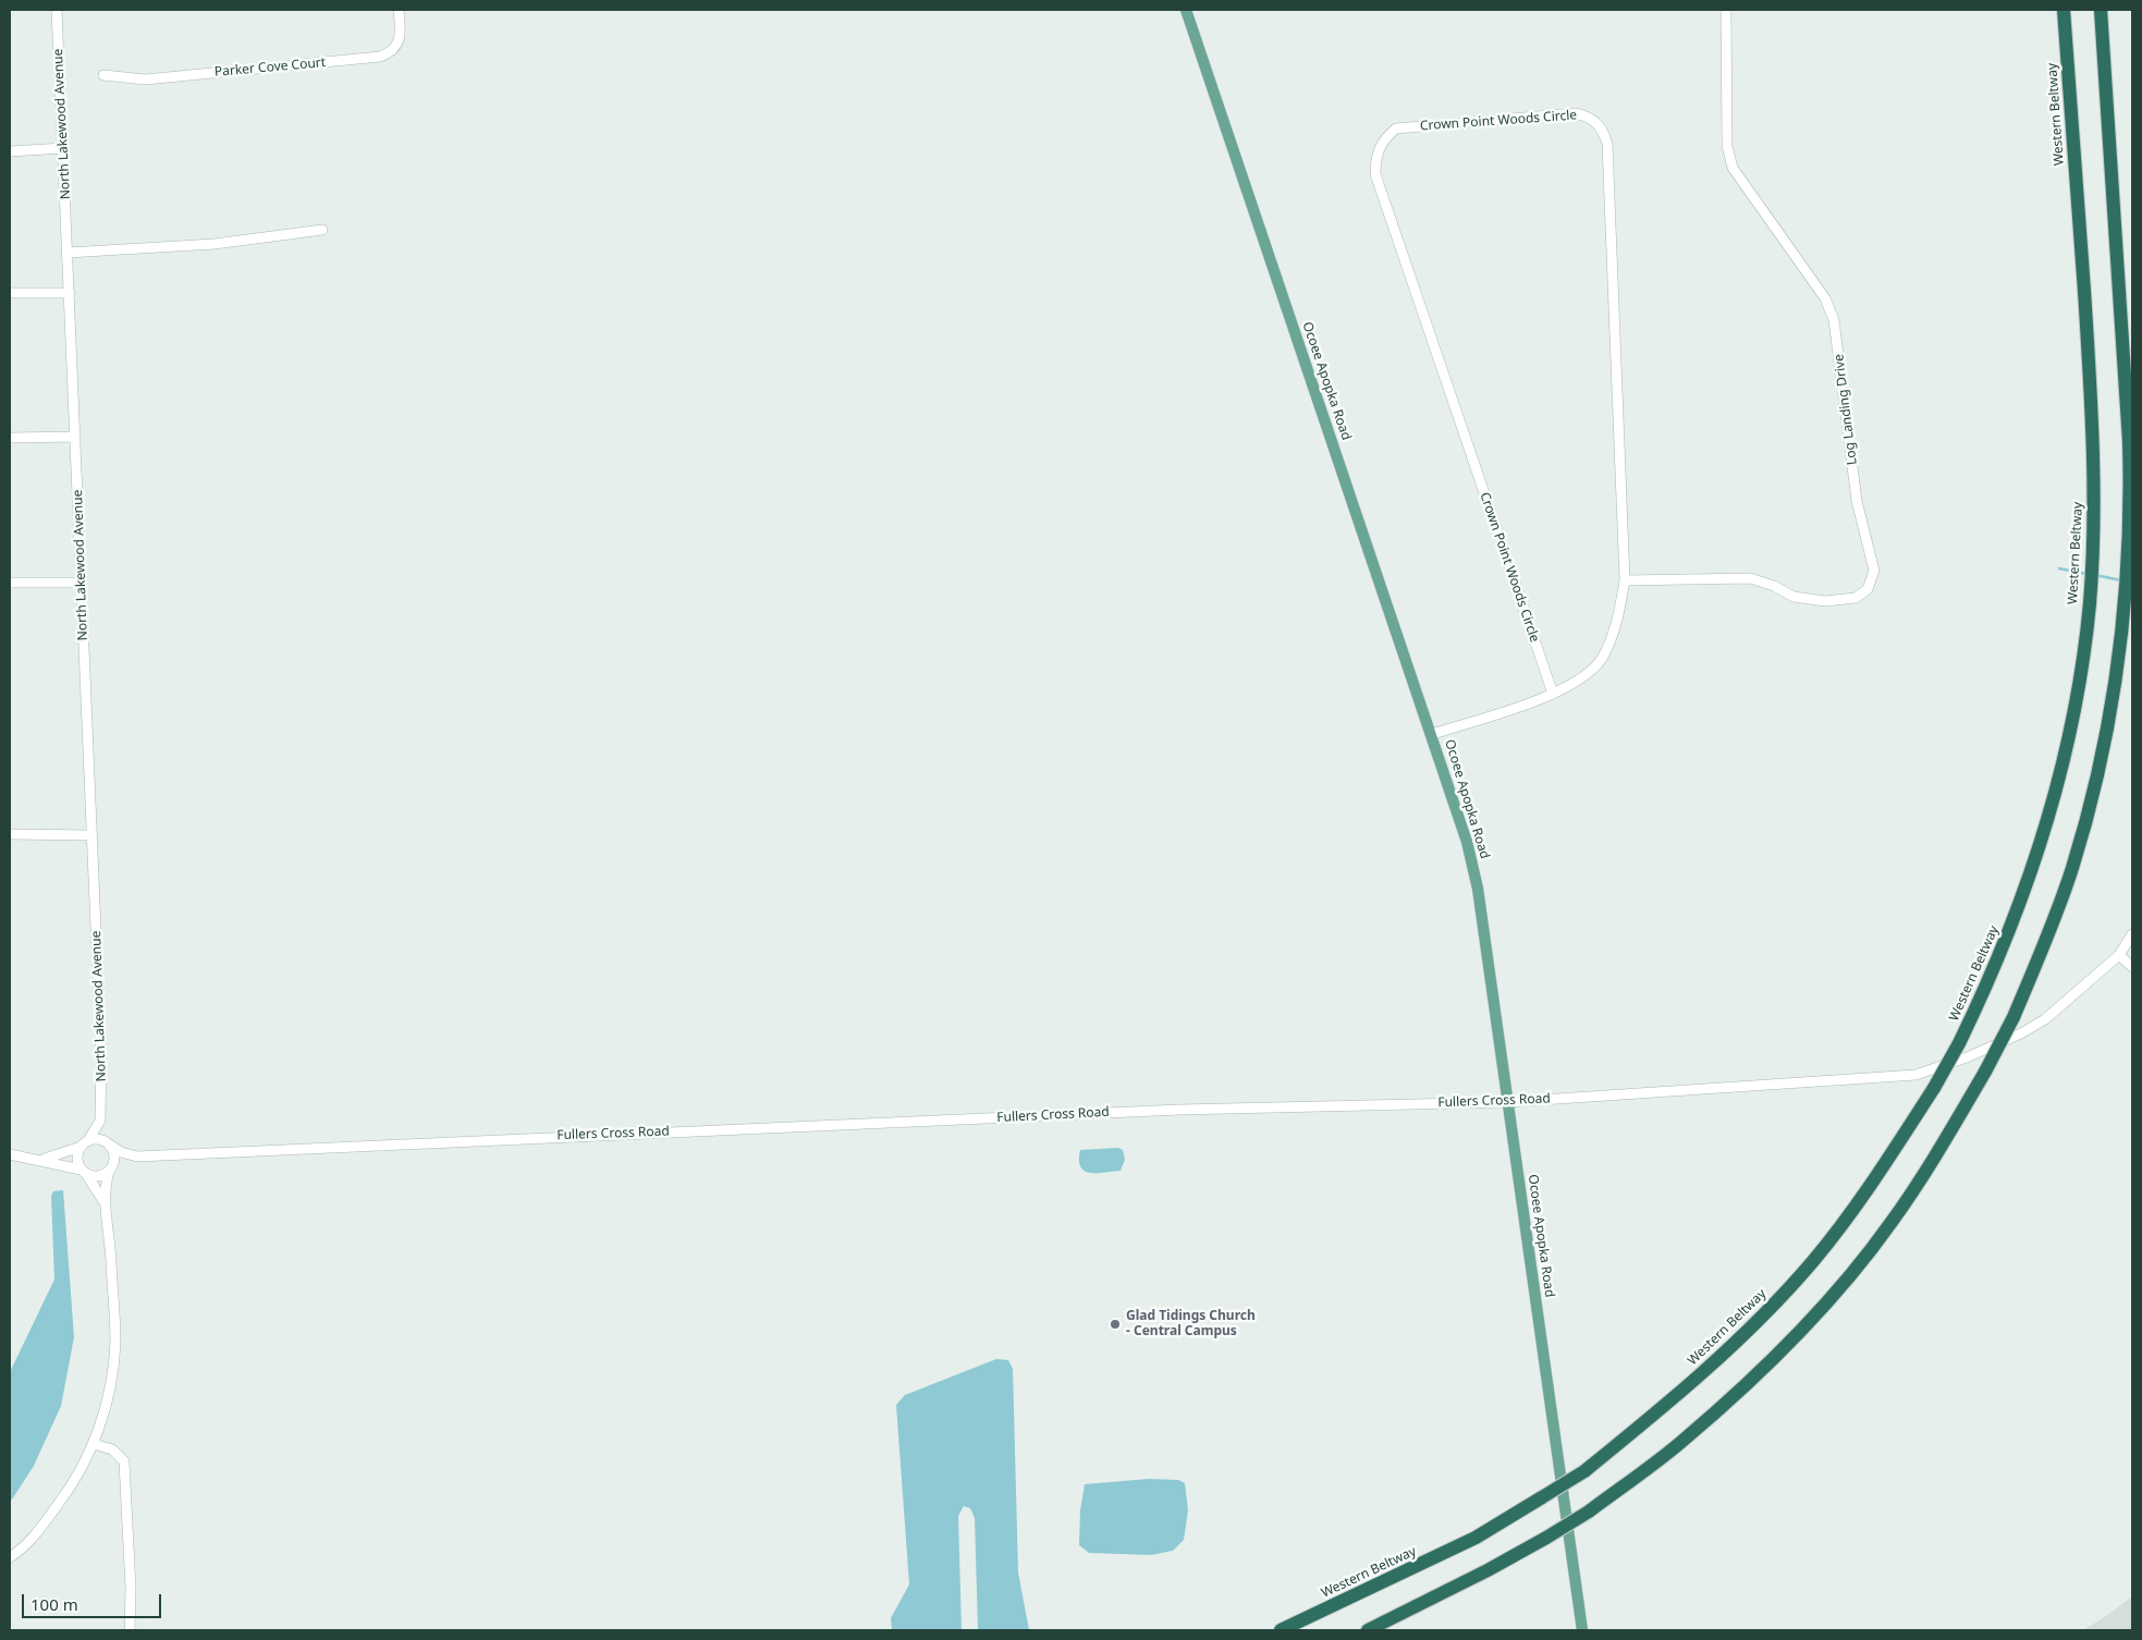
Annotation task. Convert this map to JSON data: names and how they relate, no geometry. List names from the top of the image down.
{
  "streets": {
    "highway": ["Western Beltway"],
    "main road": ["Ocoee Apopka Road"],
    "street": [
      "Parker Cove Court",
      "Crown Point Woods Circle",
      "North Lakewood Avenue",
      "Log Landing Drive",
      "Fullers Cross Road"
    ]
  },
  "crossings": [
    ["Crown Point Woods Circle", "Ocoee Apopka Road"],
    ["Crown Point Woods Circle", "Log Landing Drive"],
    ["North Lakewood Avenue", "Fullers Cross Road"],
    ["Ocoee Apopka Road", "Fullers Cross Road"]
  ],
  "places": ["Glad Tidings Church - Central Campus"],
  "scale_bar": "100 m"
}
